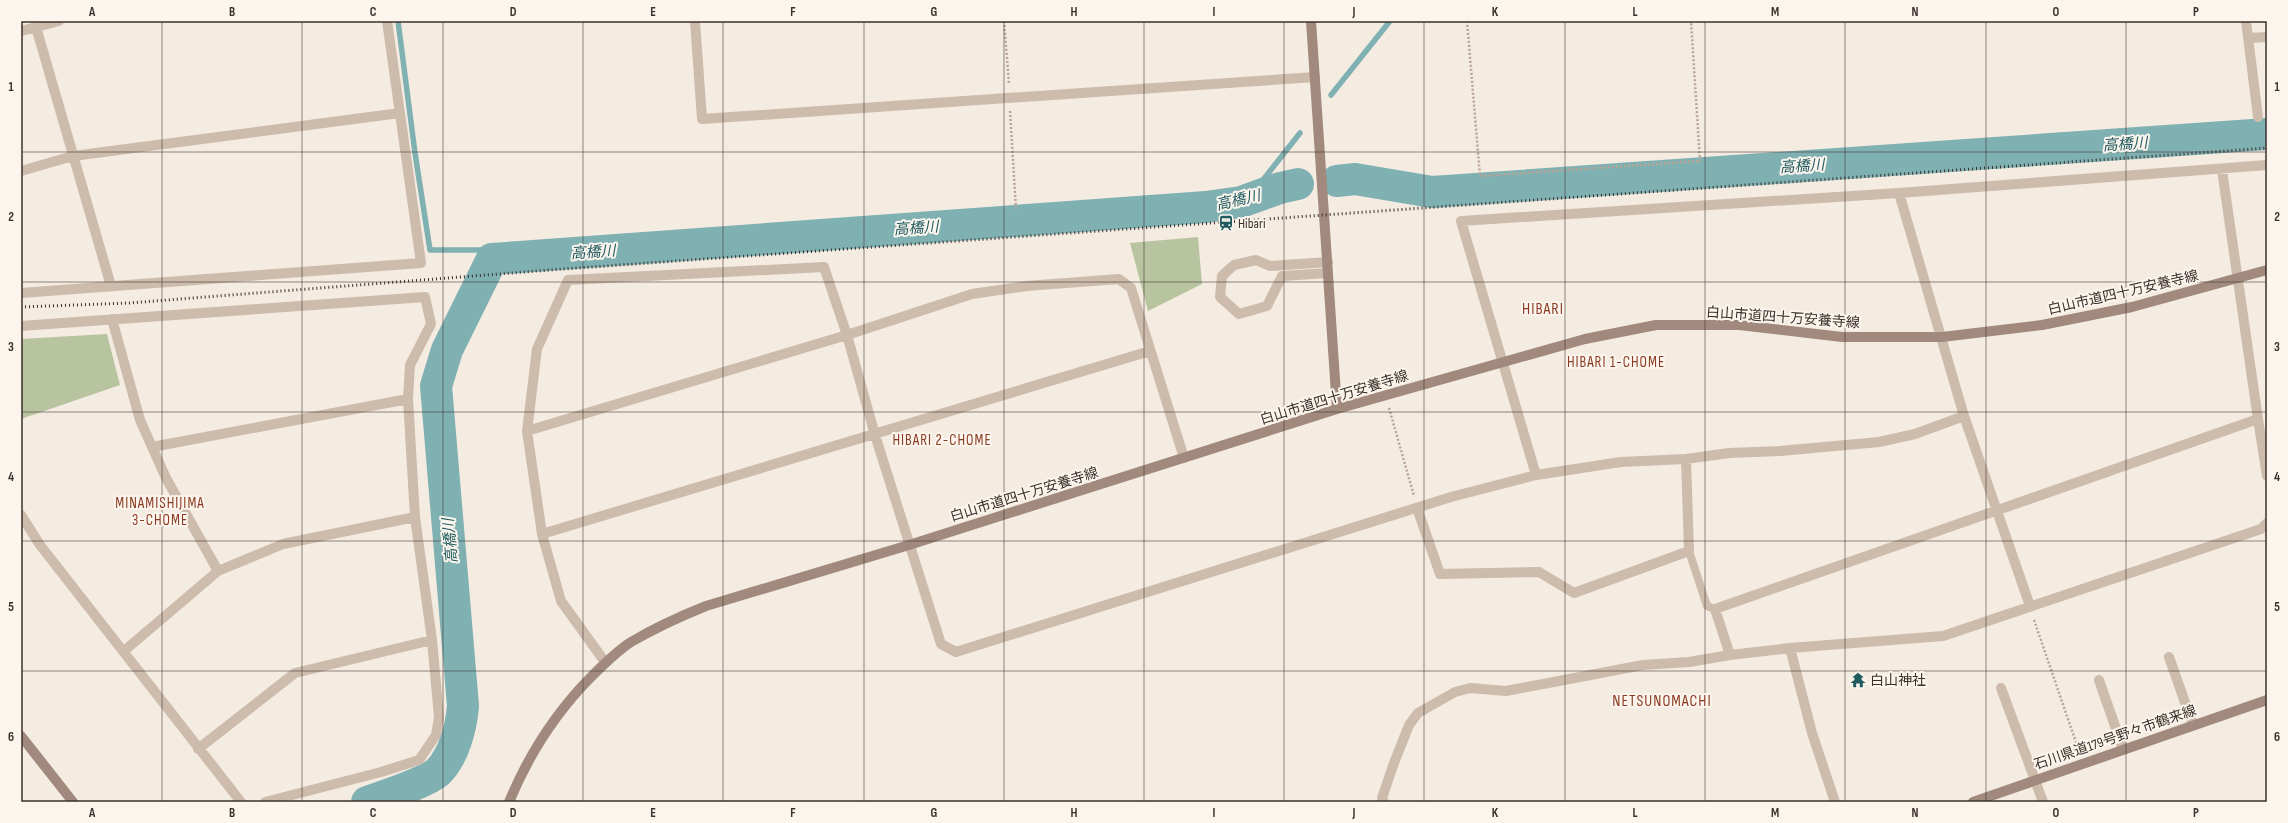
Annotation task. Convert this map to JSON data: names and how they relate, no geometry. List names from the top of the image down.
{
  "streets": {
    "street": ["白山市道四十万安養寺線", "石川県道179号野々市鶴来線"]
  },
  "districts": [
    "HIBARI",
    "HIBARI 1-CHOME",
    "HIBARI 2-CHOME",
    "MINAMISHIJIMA 3-CHOME",
    "NETSUNOMACHI"
  ],
  "water": ["高橋川"],
  "places": {
    "station": ["Hibari"],
    "temple": ["白山神社"]
  },
  "grid": {
    "columns": [
      "A",
      "B",
      "C",
      "D",
      "E",
      "F",
      "G",
      "H",
      "I",
      "J",
      "K",
      "L",
      "M",
      "N",
      "O",
      "P"
    ],
    "rows": [
      "1",
      "2",
      "3",
      "4",
      "5",
      "6"
    ]
  }
}
